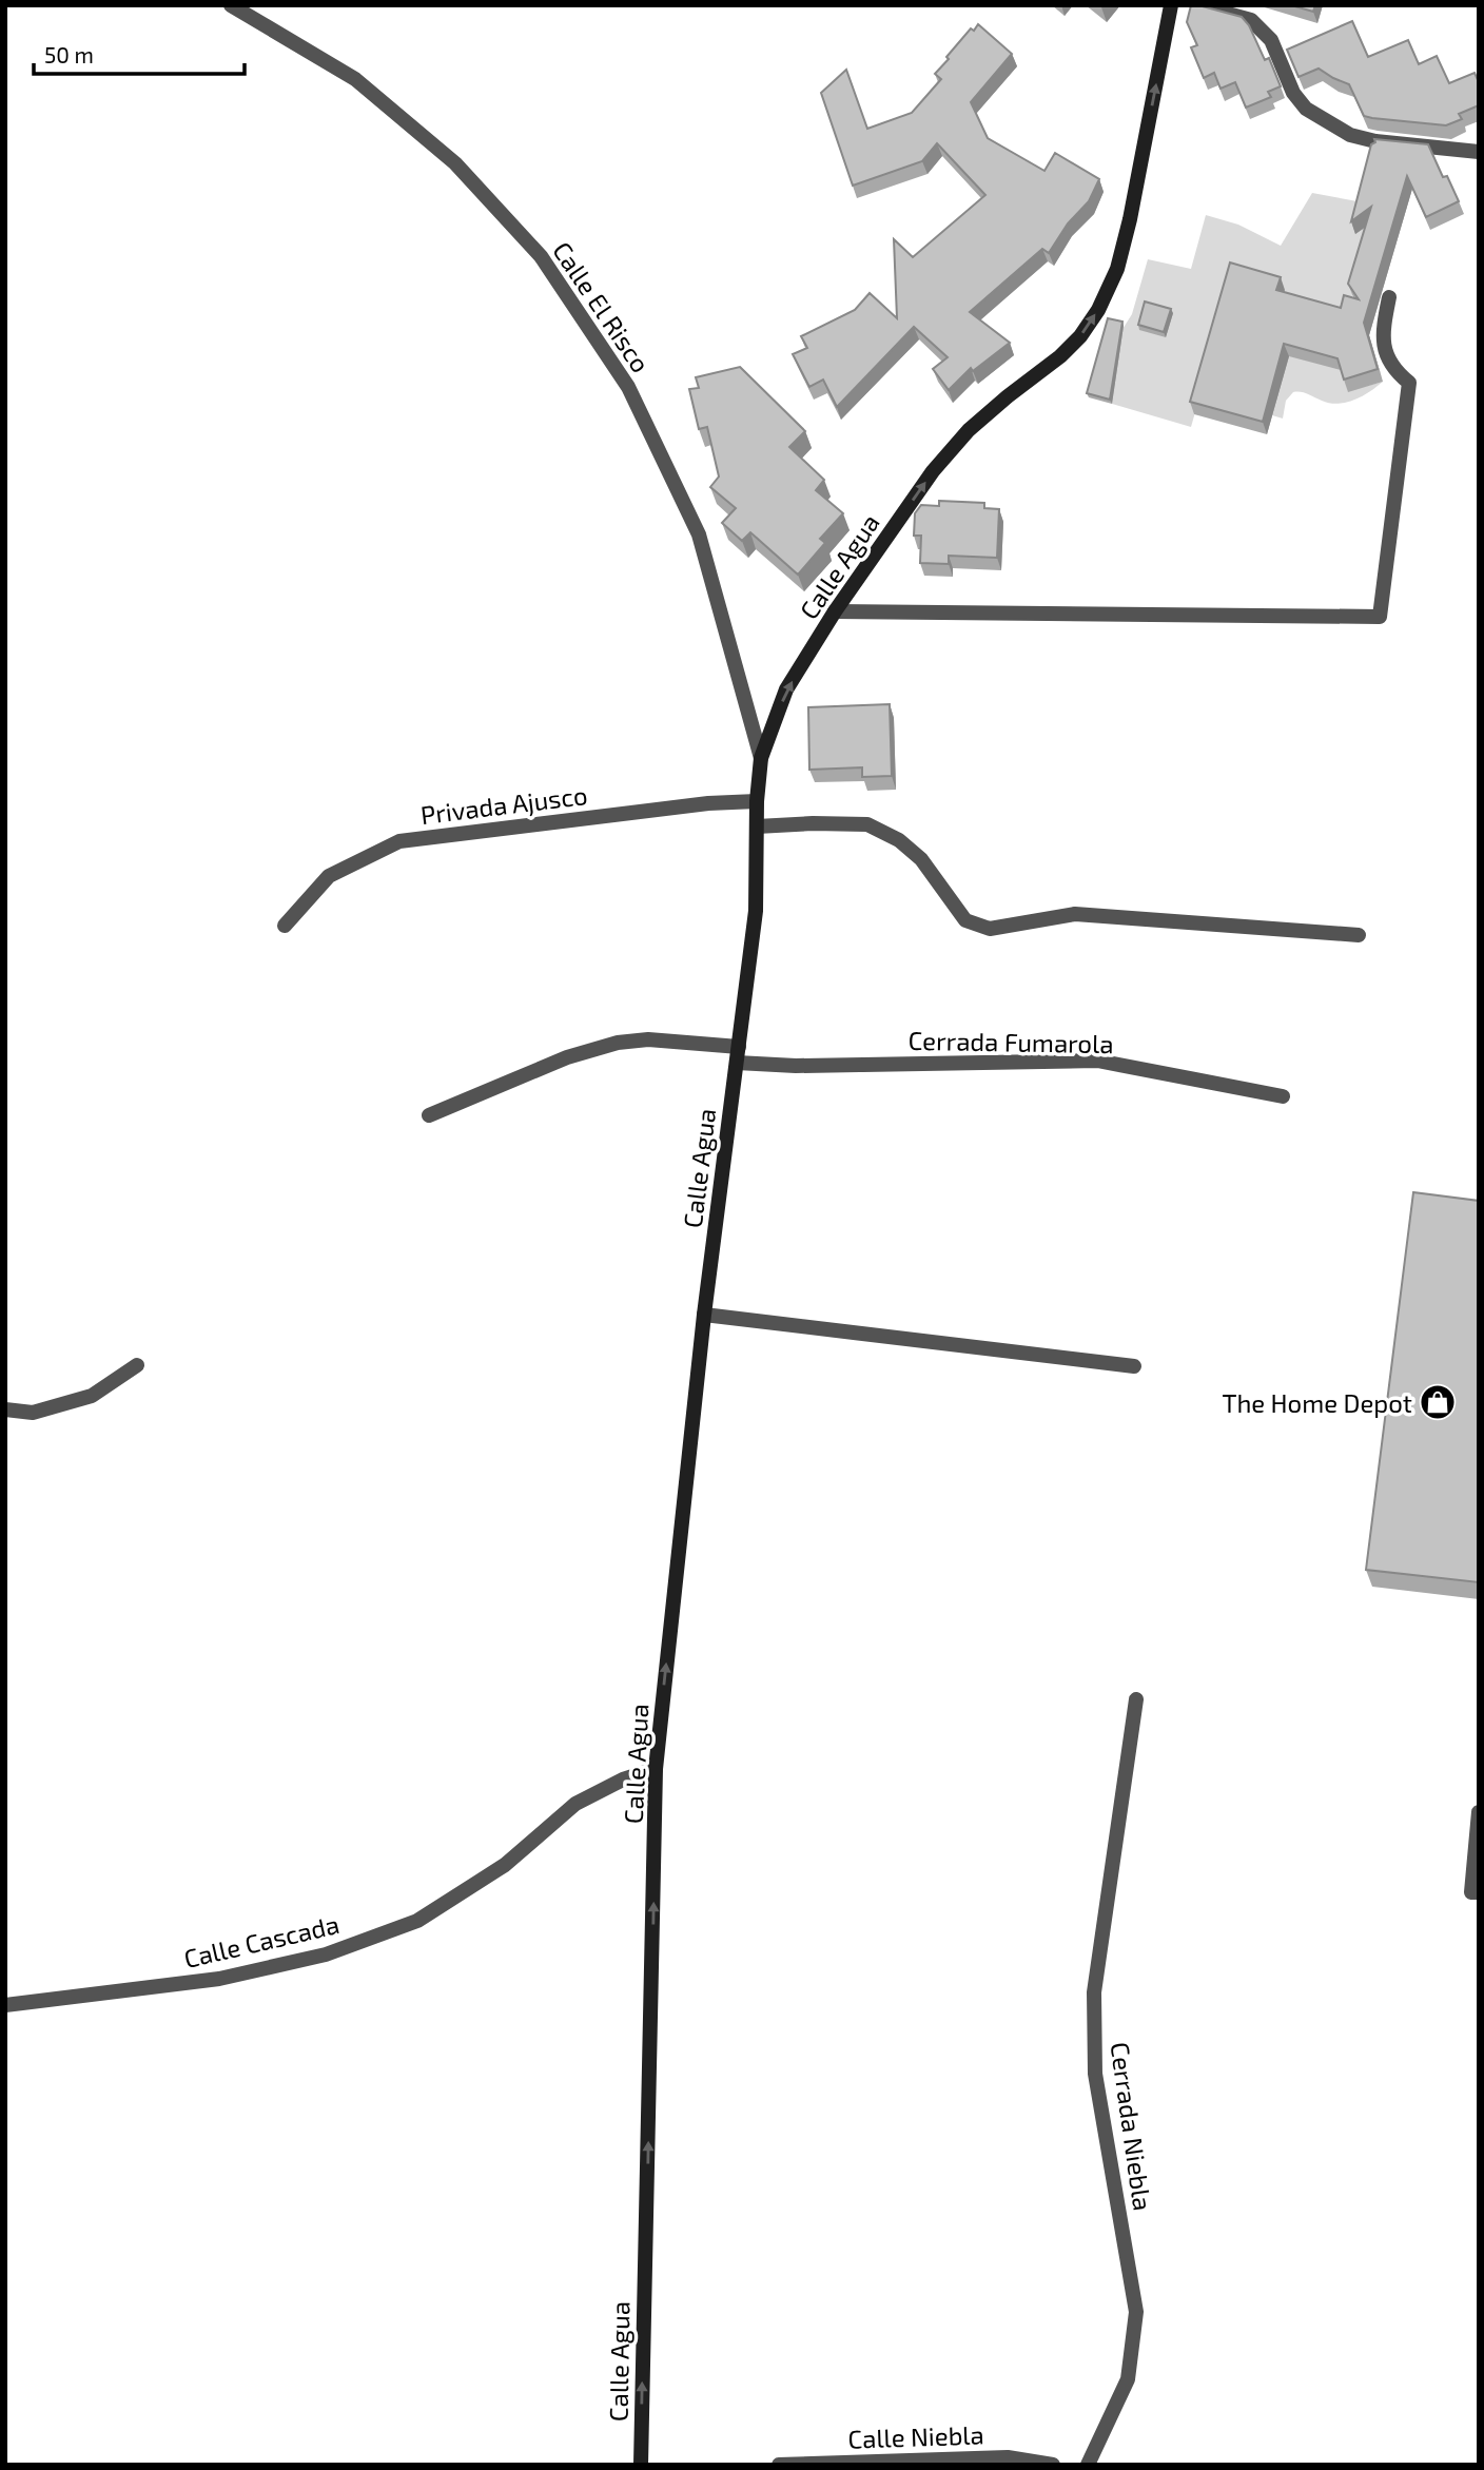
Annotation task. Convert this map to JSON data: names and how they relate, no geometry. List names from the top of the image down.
{
  "streets": {
    "street": [
      "Calle El Risco",
      "Calle Agua",
      "Privada Ajusco",
      "Cerrada Fumarola",
      "Calle Cascada",
      "Cerrada Niebla",
      "Calle Niebla"
    ]
  },
  "crossings": [
    ["Calle El Risco", "Calle Agua"],
    ["Calle Agua", "Privada Ajusco"],
    ["Calle Agua", "Cerrada Fumarola"],
    ["Calle Agua", "Calle Cascada"]
  ],
  "one_way": ["Calle Agua"],
  "places": {
    "shop": ["The Home Depot"]
  },
  "scale_bar": "50 m"
}
